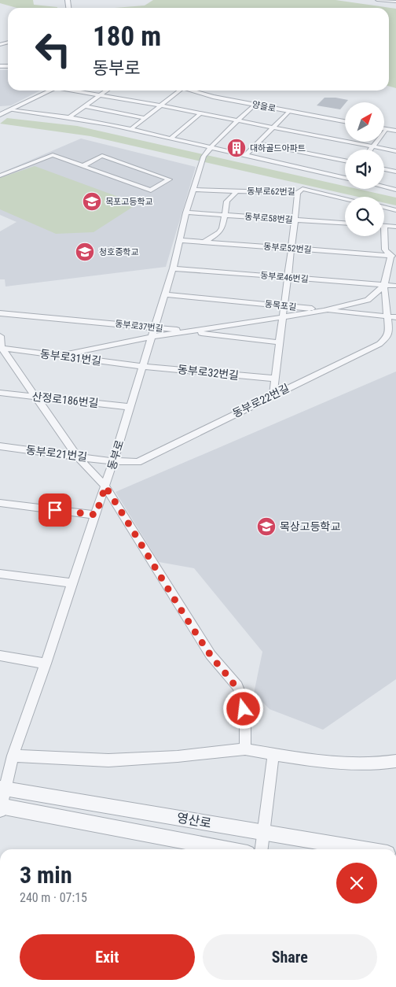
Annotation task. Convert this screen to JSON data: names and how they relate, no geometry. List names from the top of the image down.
{
  "streets": {
    "street": [
      "양을로",
      "동부로62번길",
      "동부로58번길",
      "동부로52번길",
      "동부로46번길",
      "동목포길",
      "동부로37번길",
      "동부로31번길",
      "동부로32번길",
      "산정로186번길",
      "동부로22번길",
      "동부로21번길",
      "동부로",
      "영산로"
    ]
  },
  "crossings": [
    ["양을로", "동부로"],
    ["동부로62번길", "동부로"],
    ["동부로58번길", "동부로"],
    ["동부로52번길", "동부로"],
    ["동부로46번길", "동부로22번길"],
    ["동부로46번길", "동부로"],
    ["동목포길", "동부로22번길"],
    ["동목포길", "동부로"],
    ["동부로37번길", "동부로"],
    ["동부로31번길", "동부로32번길"],
    ["동부로31번길", "동부로"],
    ["동부로32번길", "동부로"],
    ["산정로186번길", "동부로"],
    ["동부로22번길", "동부로21번길"],
    ["동부로22번길", "동부로"],
    ["동부로21번길", "동부로"],
    ["동부로", "영산로"]
  ],
  "places": {
    "building": ["대하골드아파트"],
    "school or university": ["목포고등학교", "청호중학교", "목상고등학교"]
  },
  "north": "top right",
  "page": {
    "turn": ["180 m", "동부로"],
    "heading": ["3 min", "240 m · 07:15"],
    "buttons": ["Exit", "Share"]
  }
}
